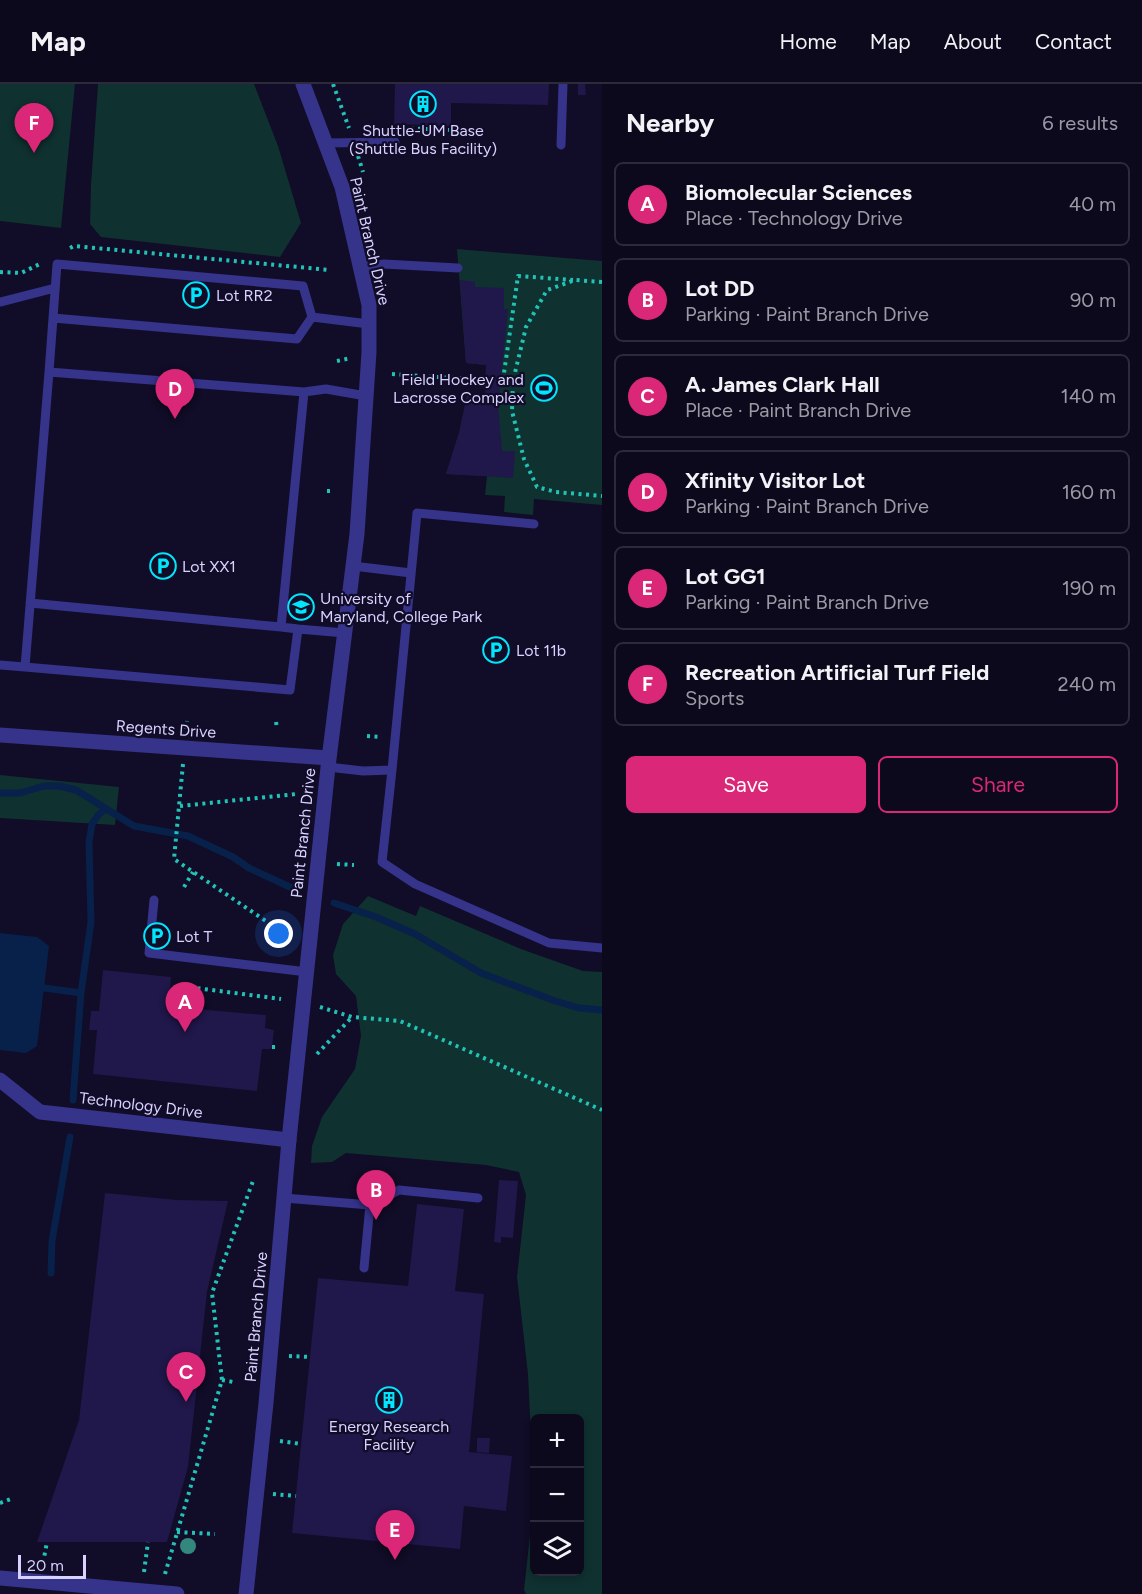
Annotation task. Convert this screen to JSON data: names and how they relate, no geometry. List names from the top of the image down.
{
  "streets": {
    "street": ["Paint Branch Drive", "Regents Drive", "Technology Drive"]
  },
  "crossings": [
    ["Paint Branch Drive", "Regents Drive"],
    ["Paint Branch Drive", "Technology Drive"]
  ],
  "places": {
    "building": ["Shuttle-UM Base (Shuttle Bus Facility)", "Energy Research Facility"],
    "parking": [
      "Lot RR2",
      "Lot XX1",
      "Lot 11b",
      "Lot T"
    ],
    "sports": ["Field Hockey and Lacrosse Complex"],
    "school or university": ["University of Maryland, College Park"]
  },
  "scale_bar": "20 m",
  "page": {
    "header": "Map",
    "nav": [
      "Home",
      "Map",
      "About",
      "Contact"
    ],
    "heading": ["Nearby", "6 results"],
    "pins": [
      "F",
      "D",
      "A",
      "B",
      "C",
      "E"
    ],
    "list": [
      {
        "mark": "A",
        "name": "Biomolecular Sciences",
        "note": "Place · Technology Drive",
        "value": "40 m"
      },
      {
        "mark": "B",
        "name": "Lot DD",
        "note": "Parking · Paint Branch Drive",
        "value": "90 m"
      },
      {
        "mark": "C",
        "name": "A. James Clark Hall",
        "note": "Place · Paint Branch Drive",
        "value": "140 m"
      },
      {
        "mark": "D",
        "name": "Xfinity Visitor Lot",
        "note": "Parking · Paint Branch Drive",
        "value": "160 m"
      },
      {
        "mark": "E",
        "name": "Lot GG1",
        "note": "Parking · Paint Branch Drive",
        "value": "190 m"
      },
      {
        "mark": "F",
        "name": "Recreation Artificial Turf Field",
        "note": "Sports",
        "value": "240 m"
      }
    ],
    "buttons": ["Save", "Share"],
    "map_buttons": ["+", "−"],
    "scale": "20 m"
  }
}
